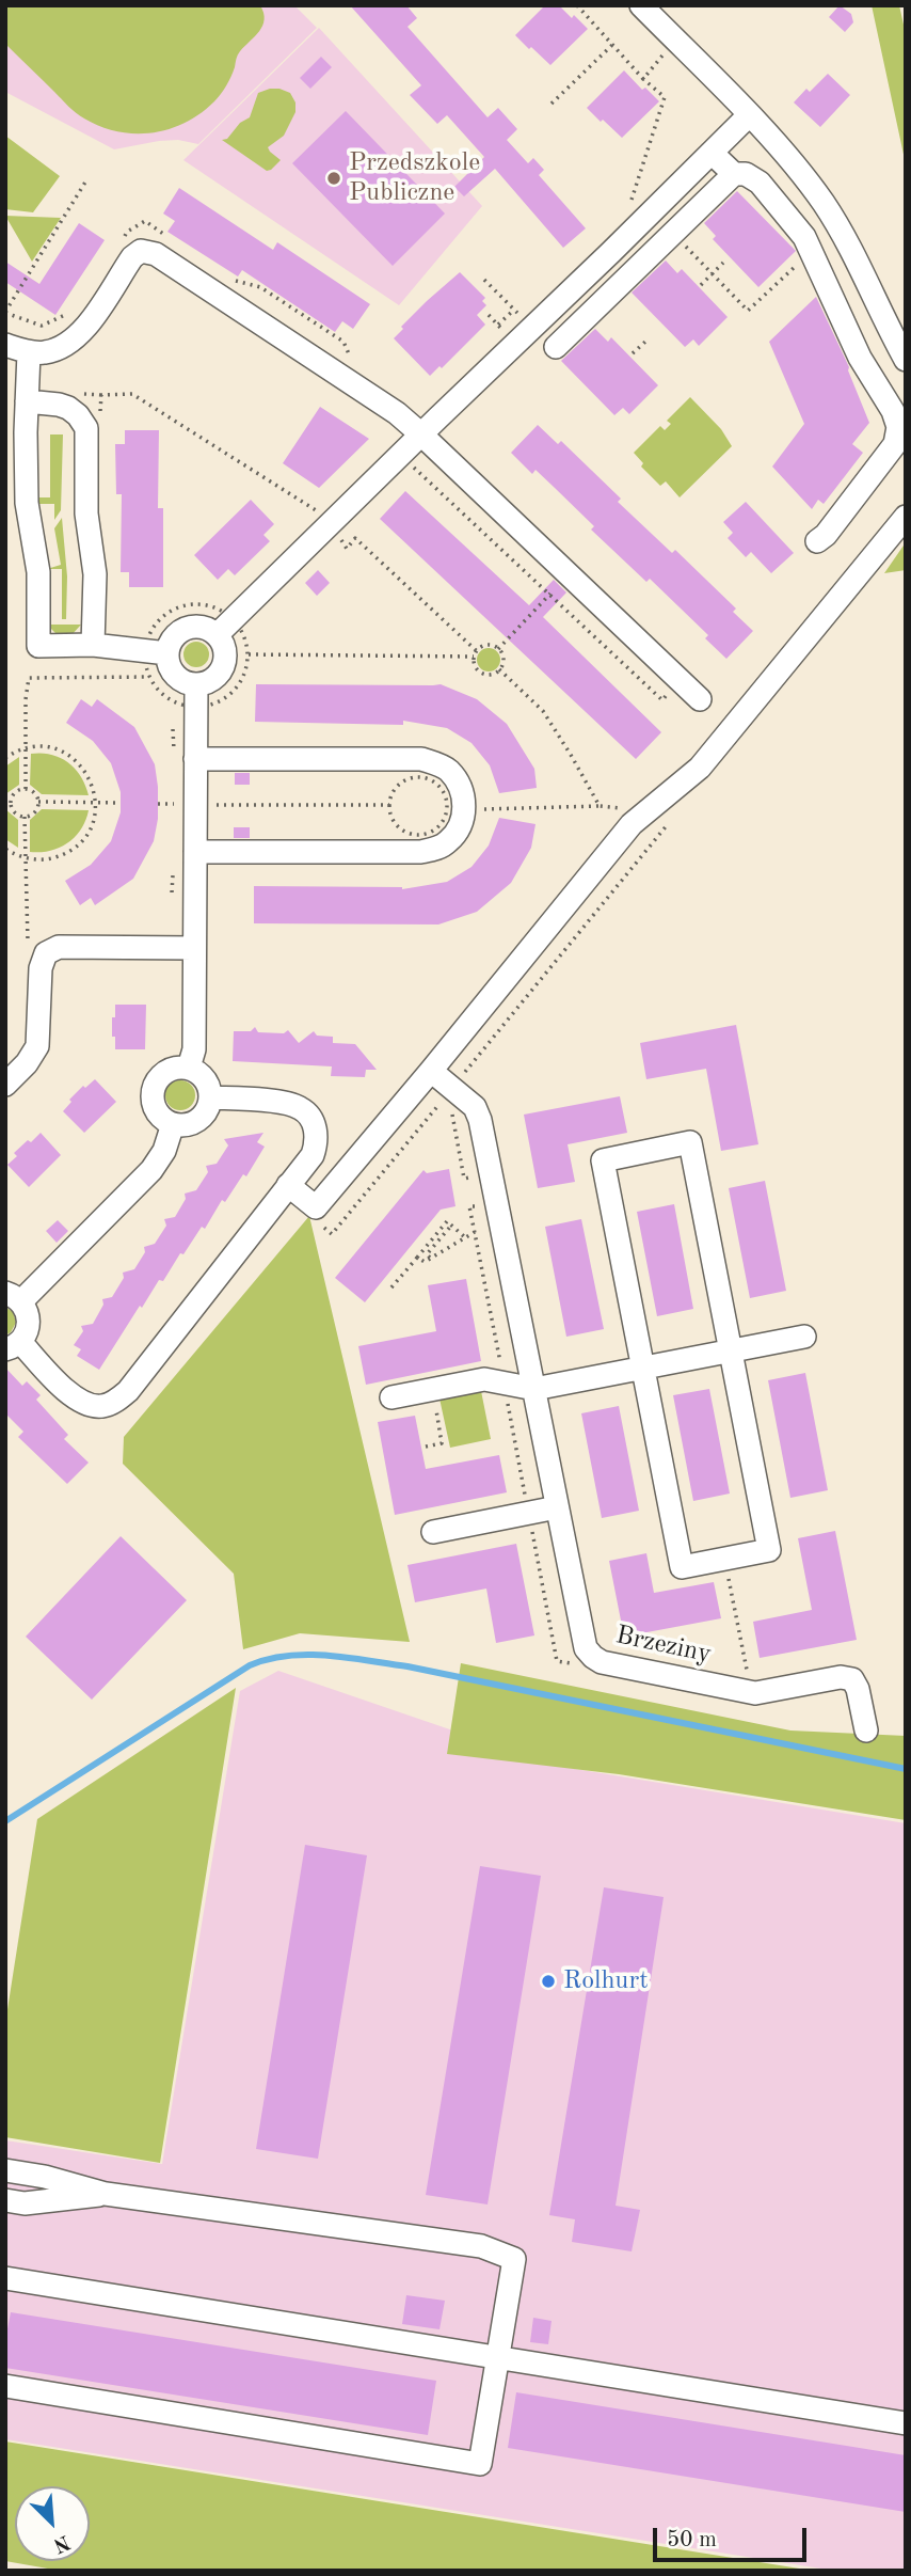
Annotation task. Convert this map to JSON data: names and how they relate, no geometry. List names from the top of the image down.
{
  "streets": {
    "street": ["Brzeziny"]
  },
  "places": ["Przedszkole Publiczne", "Rolhurt"],
  "scale_bar": "50 m",
  "north": "bottom right"
}
